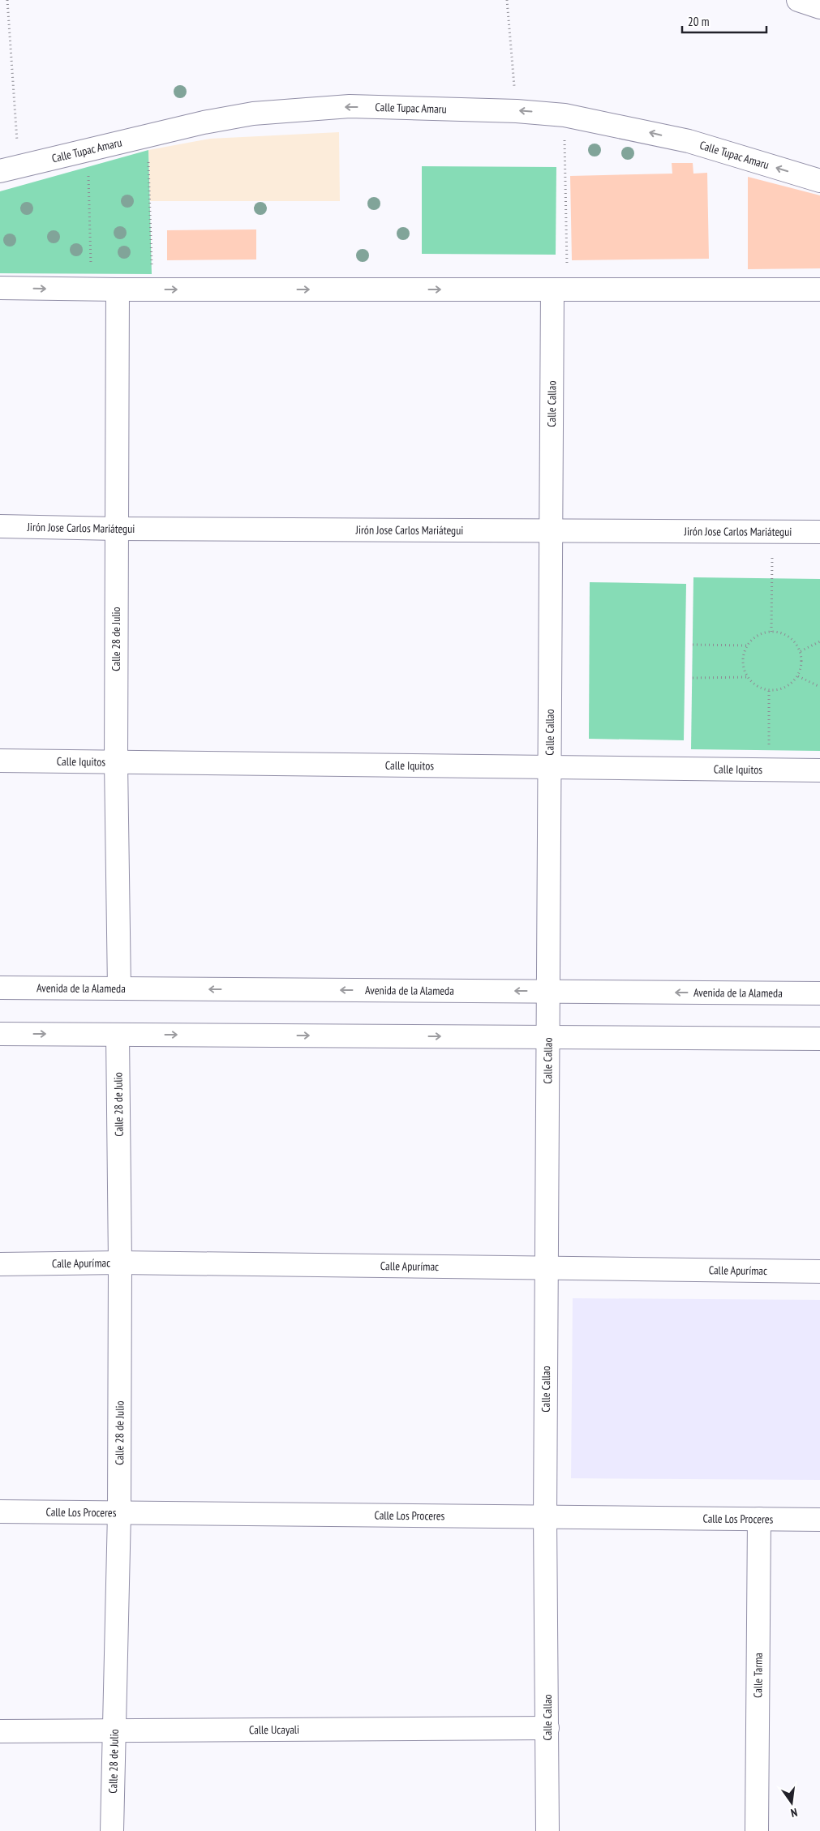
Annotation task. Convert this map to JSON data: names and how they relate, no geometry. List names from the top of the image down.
{
  "streets": {
    "street": [
      "Calle Tupac Amaru",
      "Calle Callao",
      "Jirón Jose Carlos Mariátegui",
      "Calle 28 de Julio",
      "Calle Iquitos",
      "Avenida de la Alameda",
      "Calle Apurímac",
      "Calle Los Proceres",
      "Calle Tarma",
      "Calle Ucayali"
    ]
  },
  "crossings": [
    ["Calle Callao", "Jirón Jose Carlos Mariátegui"],
    ["Calle Callao", "Calle Iquitos"],
    ["Calle Callao", "Avenida de la Alameda"],
    ["Calle Callao", "Calle Apurímac"],
    ["Calle Callao", "Calle Los Proceres"],
    ["Calle Callao", "Calle Ucayali"],
    ["Jirón Jose Carlos Mariátegui", "Calle 28 de Julio"],
    ["Calle 28 de Julio", "Calle Iquitos"],
    ["Calle 28 de Julio", "Avenida de la Alameda"],
    ["Calle 28 de Julio", "Calle Apurímac"],
    ["Calle 28 de Julio", "Calle Los Proceres"],
    ["Calle 28 de Julio", "Calle Ucayali"],
    ["Calle Los Proceres", "Calle Tarma"]
  ],
  "scale_bar": "20 m",
  "north": "bottom"
}
